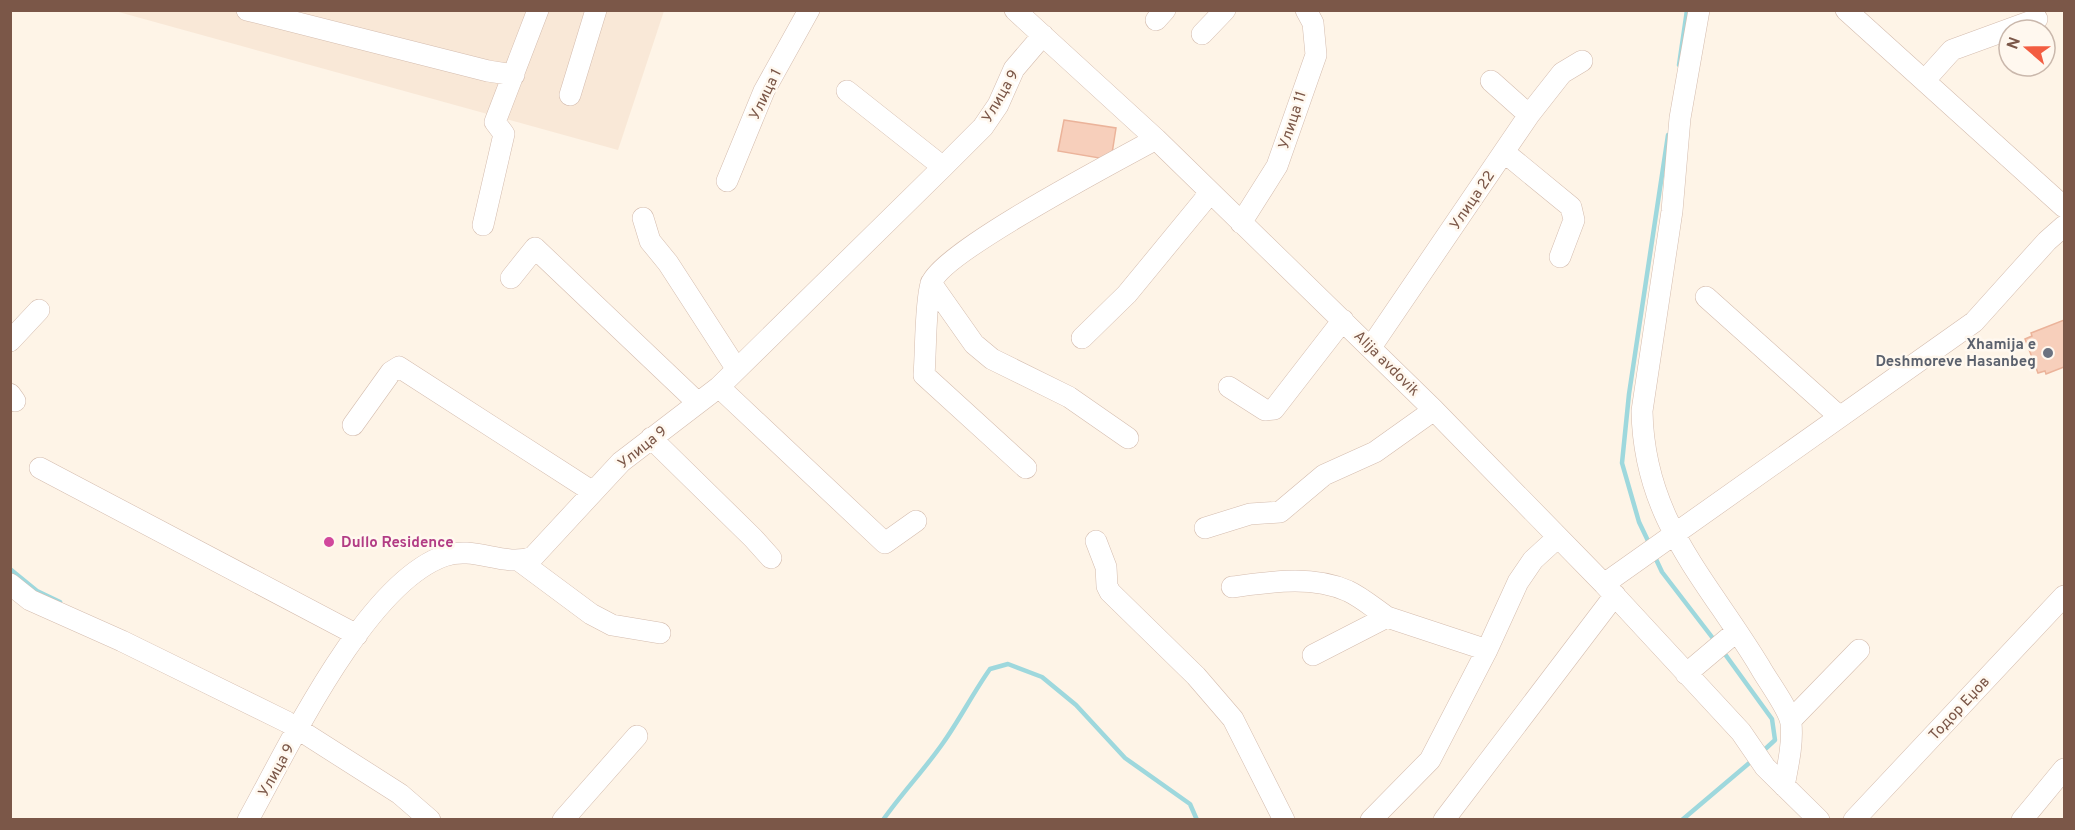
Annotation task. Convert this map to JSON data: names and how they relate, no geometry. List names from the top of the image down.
{
  "streets": {
    "street": [
      "Улица 1",
      "Улица 9",
      "Улица 11",
      "Улица 22",
      "Alija avdovik",
      "Тодор Еџов"
    ]
  },
  "crossings": [
    ["Улица 9", "Alija avdovik"],
    ["Улица 11", "Alija avdovik"],
    ["Улица 22", "Alija avdovik"]
  ],
  "places": ["Xhamija e Deshmoreve Hasanbeg", "Dullo Residence"],
  "north": "left"
}
